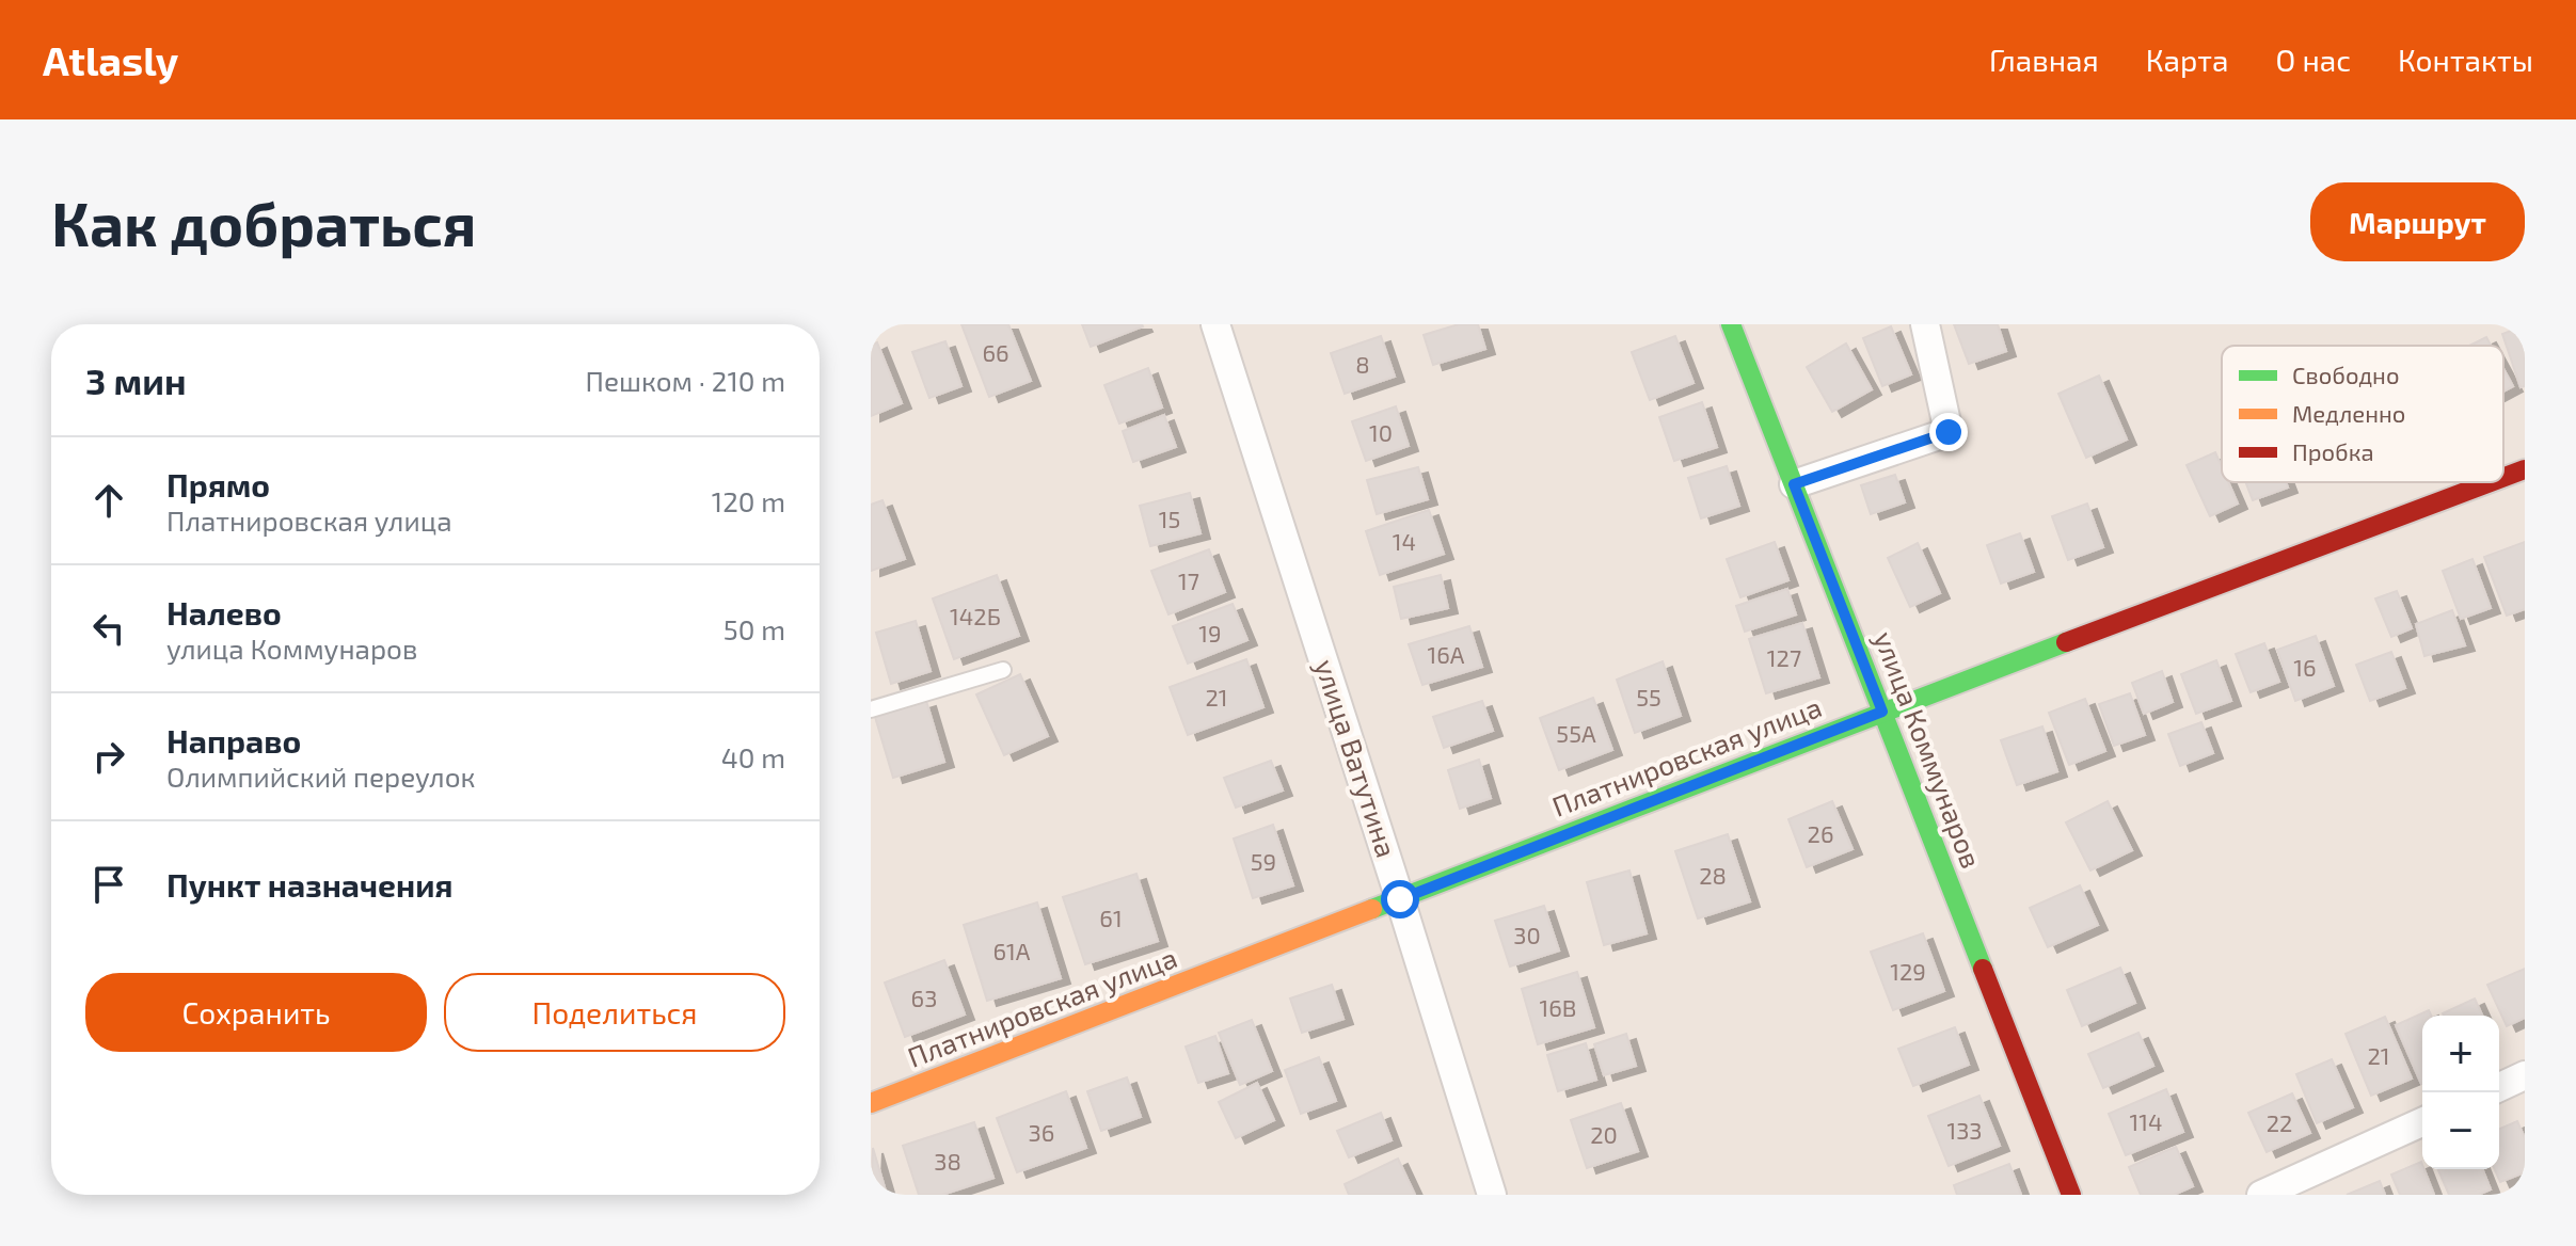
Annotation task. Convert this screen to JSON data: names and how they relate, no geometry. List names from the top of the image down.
{
  "streets": {
    "street": ["улица Коммунаров", "Платнировская улица", "улица Ватутина"]
  },
  "crossings": [
    ["улица Коммунаров", "Платнировская улица"],
    ["Платнировская улица", "улица Ватутина"]
  ],
  "house_numbers": [
    "66",
    "8",
    "10",
    "15",
    "14",
    "17",
    "142Б",
    "19",
    "16А",
    "127",
    "16",
    "21",
    "55",
    "55А",
    "26",
    "59",
    "28",
    "61",
    "30",
    "61А",
    "129",
    "63",
    "16В",
    "21",
    "114",
    "22",
    "133",
    "36",
    "20",
    "38"
  ],
  "legend": ["Свободно", "Медленно", "Пробка"],
  "page": {
    "header": "Atlasly",
    "nav": [
      "Главная",
      "Карта",
      "О нас",
      "Контакты"
    ],
    "buttons": [
      "Маршрут",
      ["Сохранить", "Поделиться"]
    ],
    "title": "Как добраться",
    "heading": ["3 мин", "Пешком · 210 m"],
    "list": [
      ["Прямо", "Платнировская улица", "120 m"],
      ["Налево", "улица Коммунаров", "50 m"],
      ["Направо", "Олимпийский переулок", "40 m"],
      "Пункт назначения"
    ],
    "map_buttons": ["+", "−"]
  }
}
